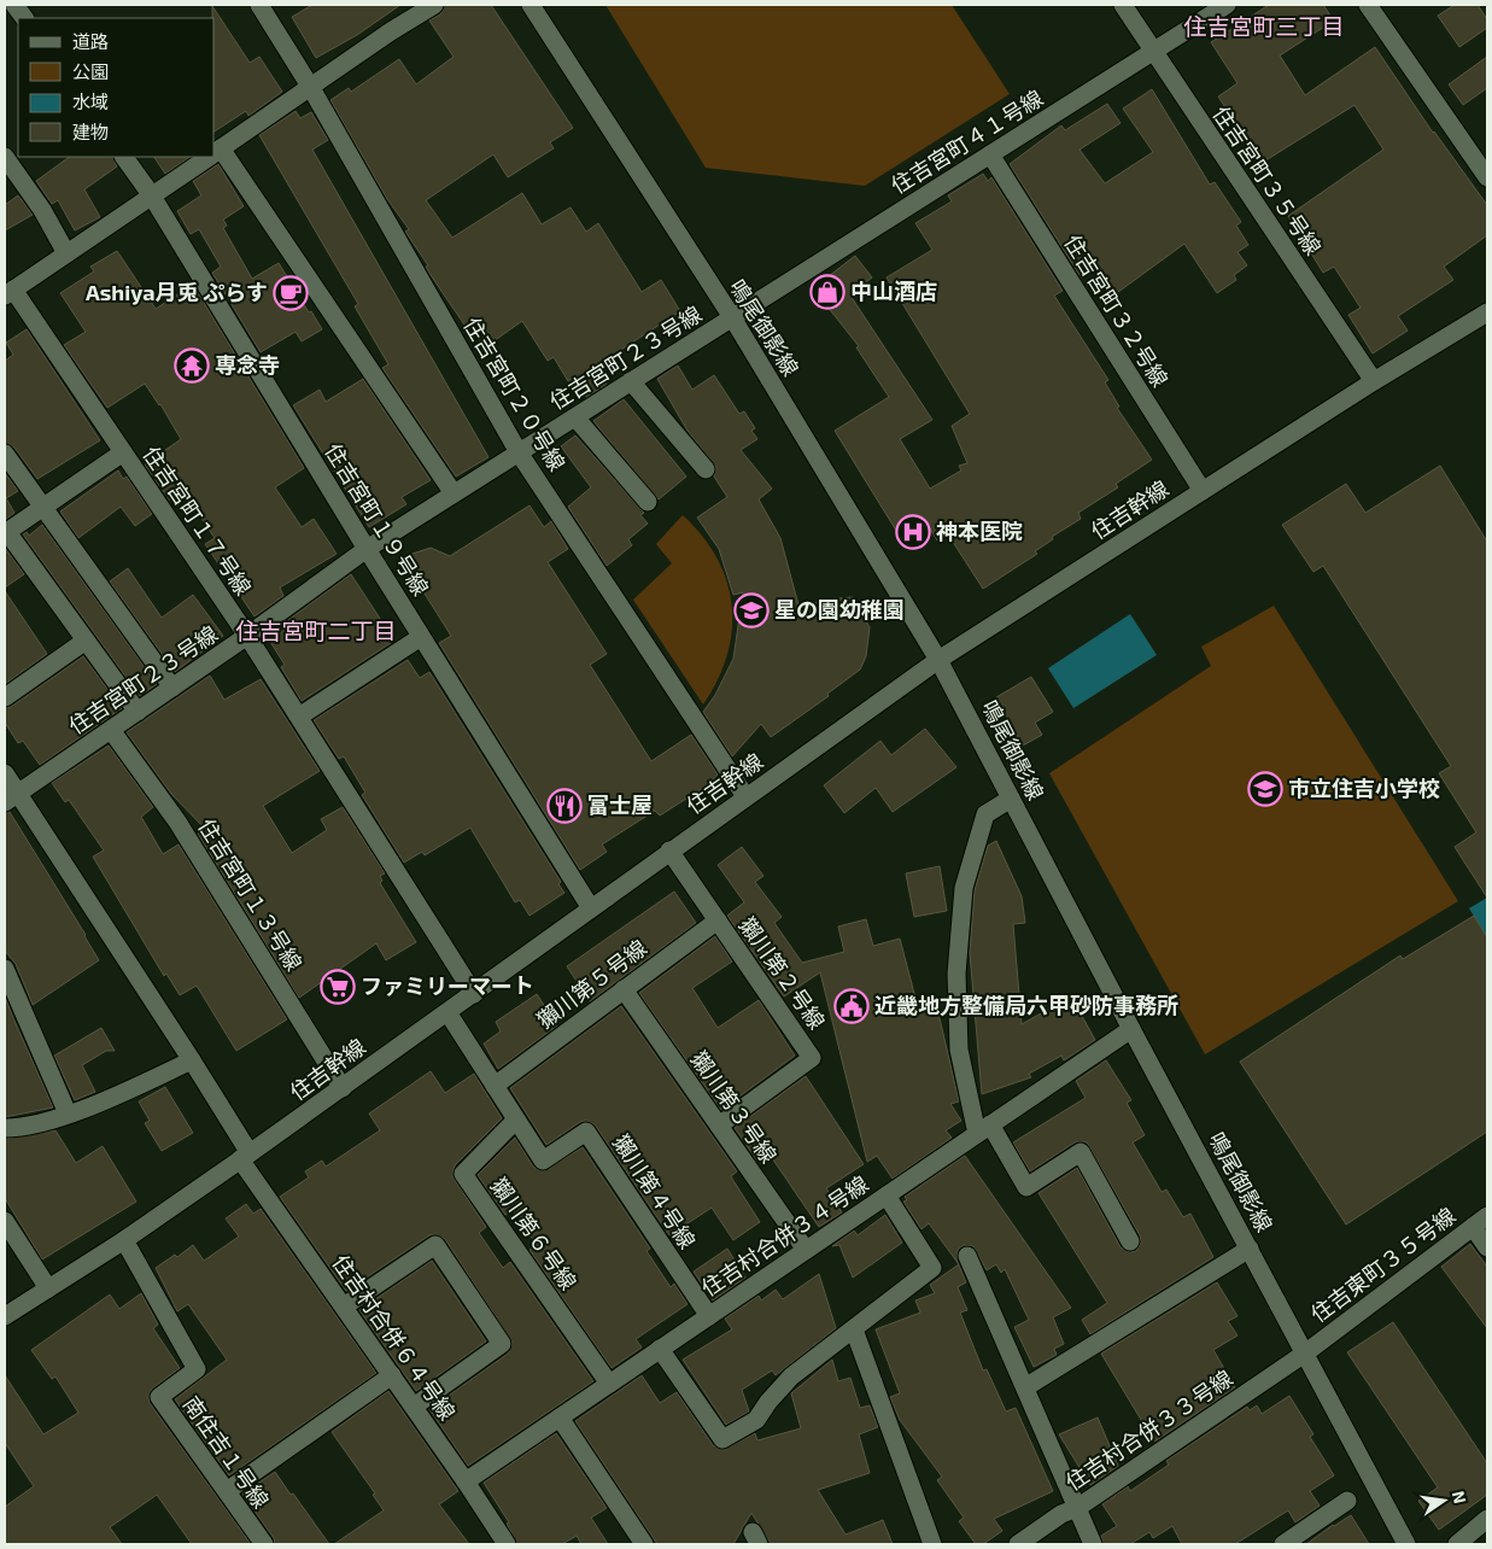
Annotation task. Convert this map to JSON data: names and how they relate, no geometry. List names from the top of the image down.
{
  "streets": {
    "street": [
      "住吉宮町４１号線",
      "住吉宮町３５号線",
      "住吉宮町３２号線",
      "鳴尾御影線",
      "住吉宮町２３号線",
      "住吉宮町２０号線",
      "住吉幹線",
      "住吉宮町１９号線",
      "住吉宮町１７号線",
      "住吉宮町１３号線",
      "獺川第２号線",
      "獺川第５号線",
      "獺川第３号線",
      "獺川第４号線",
      "獺川第６号線",
      "住吉村合併３４号線",
      "住吉東町３５号線",
      "住吉村合併６４号線",
      "住吉村合併３３号線",
      "南住吉１号線"
    ]
  },
  "crossings": [
    ["住吉宮町４１号線", "住吉宮町３５号線"],
    ["住吉宮町４１号線", "住吉宮町３２号線"],
    ["住吉宮町４１号線", "鳴尾御影線"],
    ["住吉宮町４１号線", "住吉宮町２３号線"],
    ["住吉宮町３５号線", "住吉幹線"],
    ["住吉宮町３２号線", "住吉幹線"],
    ["鳴尾御影線", "住吉宮町２３号線"],
    ["鳴尾御影線", "住吉幹線"],
    ["鳴尾御影線", "住吉村合併３４号線"],
    ["鳴尾御影線", "住吉東町３５号線"],
    ["鳴尾御影線", "住吉村合併３３号線"],
    ["住吉宮町２３号線", "住吉宮町２０号線"],
    ["住吉宮町２３号線", "住吉宮町１９号線"],
    ["住吉宮町２３号線", "住吉宮町１７号線"],
    ["住吉宮町２３号線", "住吉宮町１３号線"],
    ["住吉宮町２３号線", "住吉村合併６４号線"],
    ["住吉宮町２０号線", "住吉幹線"],
    ["住吉幹線", "住吉宮町１９号線"],
    ["住吉幹線", "住吉宮町１７号線"],
    ["住吉幹線", "住吉宮町１３号線"],
    ["住吉幹線", "獺川第２号線"],
    ["住吉幹線", "獺川第４号線"],
    ["住吉幹線", "住吉村合併６４号線"],
    ["住吉幹線", "南住吉１号線"],
    ["獺川第２号線", "獺川第５号線"],
    ["獺川第２号線", "獺川第３号線"],
    ["獺川第５号線", "獺川第３号線"],
    ["獺川第５号線", "獺川第４号線"],
    ["獺川第３号線", "住吉村合併３４号線"],
    ["獺川第４号線", "獺川第６号線"],
    ["獺川第４号線", "住吉村合併３４号線"],
    ["獺川第６号線", "住吉村合併３４号線"],
    ["住吉村合併３４号線", "住吉村合併６４号線"],
    ["住吉東町３５号線", "住吉村合併３３号線"]
  ],
  "districts": ["住吉宮町三丁目", "住吉宮町二丁目"],
  "places": {
    "shop": ["中山酒店"],
    "cafe": ["Ashiya月兎 ぷらす"],
    "temple": ["専念寺"],
    "hospital": ["神本医院"],
    "school or university": ["星の園幼稚園", "市立住吉小学校"],
    "restaurant": ["富士屋"],
    "supermarket": ["ファミリーマート"],
    "public building": ["近畿地方整備局六甲砂防事務所"]
  },
  "legend": [
    "道路",
    "公園",
    "水域",
    "建物"
  ],
  "north": "right"
}
